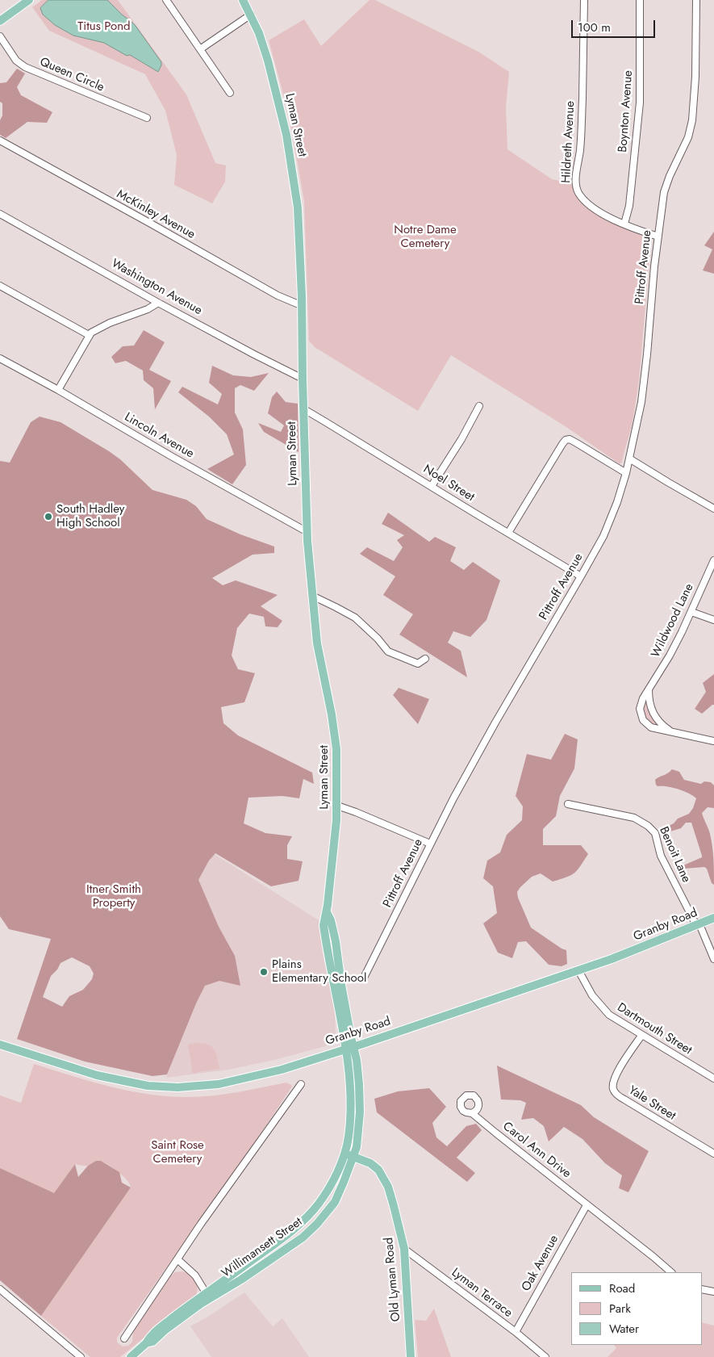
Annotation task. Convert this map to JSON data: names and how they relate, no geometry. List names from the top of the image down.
{
  "streets": {
    "main road": [
      "Lyman Street",
      "Granby Road",
      "Willimansett Street",
      "Old Lyman Road"
    ],
    "street": [
      "Queen Circle",
      "Boynton Avenue",
      "Hildreth Avenue",
      "McKinley Avenue",
      "Pittroff Avenue",
      "Washington Avenue",
      "Lincoln Avenue",
      "Noel Street",
      "Wildwood Lane",
      "Benoit Lane",
      "Dartmouth Street",
      "Yale Street",
      "Carol Ann Drive",
      "Oak Avenue",
      "Lyman Terrace"
    ]
  },
  "crossings": [
    ["Boynton Avenue", "Hildreth Avenue"],
    ["Lyman Street", "McKinley Avenue"],
    ["Lyman Street", "Washington Avenue"],
    ["Lyman Street", "Lincoln Avenue"],
    ["Lyman Street", "Noel Street"],
    ["Lyman Street", "Granby Road"],
    ["Lyman Street", "Willimansett Street"],
    ["Hildreth Avenue", "Pittroff Avenue"],
    ["Pittroff Avenue", "Noel Street"],
    ["Benoit Lane", "Granby Road"],
    ["Granby Road", "Dartmouth Street"],
    ["Granby Road", "Willimansett Street"],
    ["Dartmouth Street", "Yale Street"],
    ["Carol Ann Drive", "Oak Avenue"],
    ["Willimansett Street", "Old Lyman Road"],
    ["Oak Avenue", "Lyman Terrace"],
    ["Old Lyman Road", "Lyman Terrace"]
  ],
  "parks": [
    "Titus Pond",
    "Notre Dame Cemetery",
    "Itner Smith Property",
    "Saint Rose Cemetery"
  ],
  "places": ["South Hadley High School", "Plains Elementary School"],
  "legend": ["Road", "Park", "Water"],
  "scale_bar": "100 m"
}
